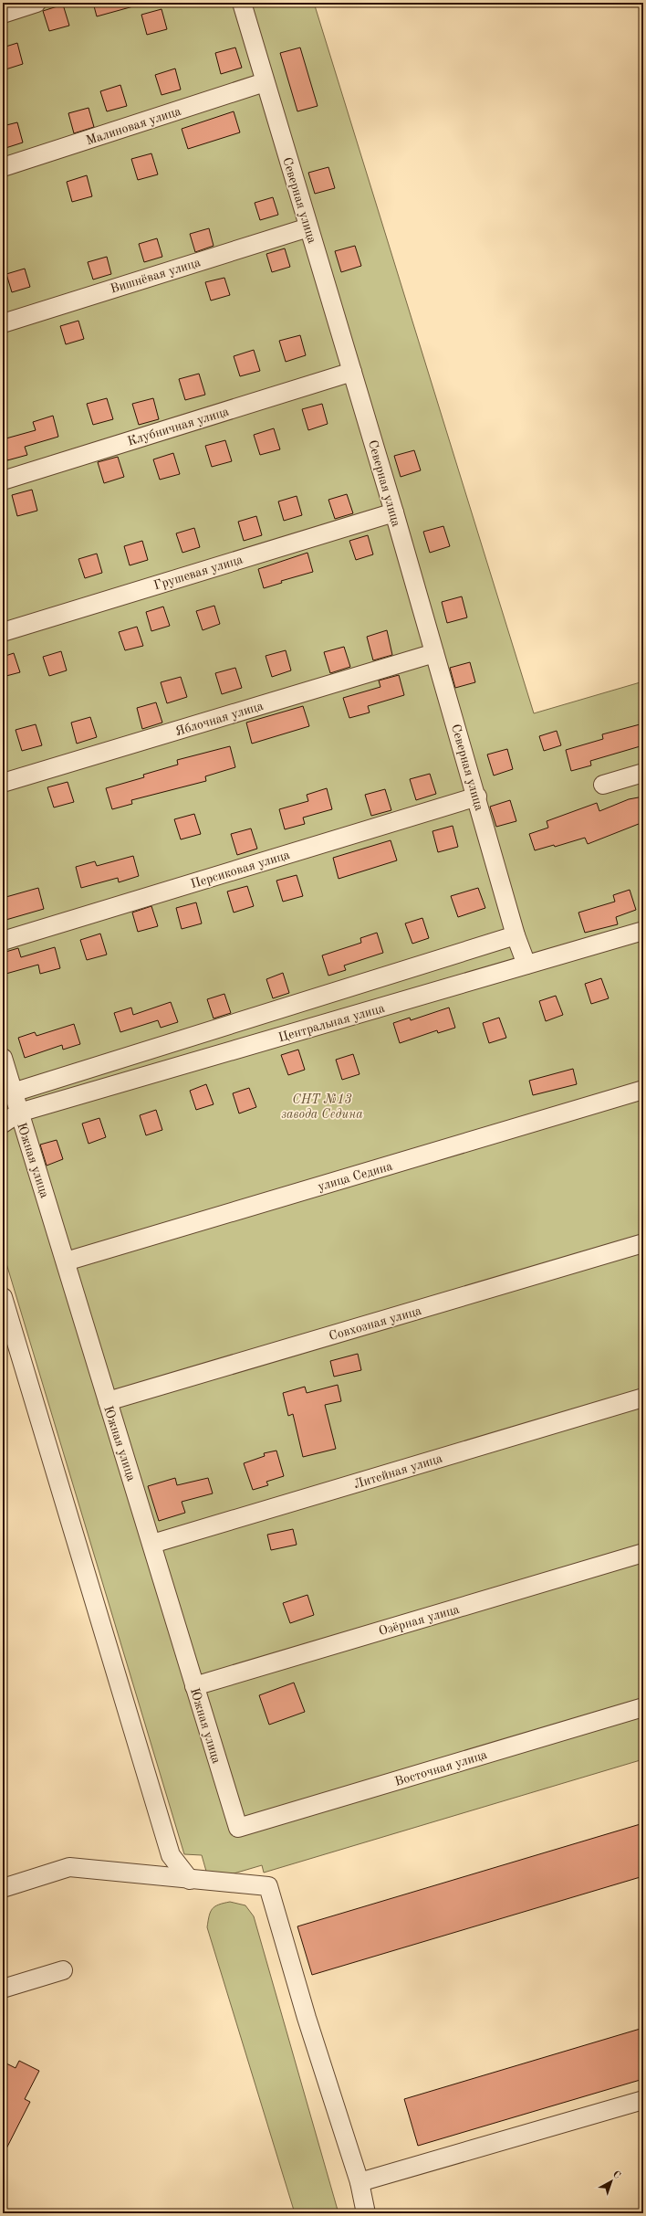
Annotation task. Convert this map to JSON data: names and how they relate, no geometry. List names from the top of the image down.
{
  "streets": {
    "street": [
      "Малиновая улица",
      "Северная улица",
      "Вишнёвая улица",
      "Клубничная улица",
      "Грушевая улица",
      "Яблочная улица",
      "Персиковая улица",
      "Центральная улица",
      "Южная улица",
      "улица Седина",
      "Совхозная улица",
      "Литейная улица",
      "Озёрная улица",
      "Восточная улица"
    ]
  },
  "crossings": [
    ["Малиновая улица", "Северная улица"],
    ["Северная улица", "Вишнёвая улица"],
    ["Северная улица", "Клубничная улица"],
    ["Северная улица", "Грушевая улица"],
    ["Северная улица", "Яблочная улица"],
    ["Северная улица", "Персиковая улица"],
    ["Северная улица", "Центральная улица"],
    ["Центральная улица", "Южная улица"],
    ["Южная улица", "улица Седина"],
    ["Южная улица", "Совхозная улица"],
    ["Южная улица", "Литейная улица"],
    ["Южная улица", "Озёрная улица"],
    ["Южная улица", "Восточная улица"]
  ],
  "parks": ["СНТ №13 завода Седина"],
  "north": "top right"
}
